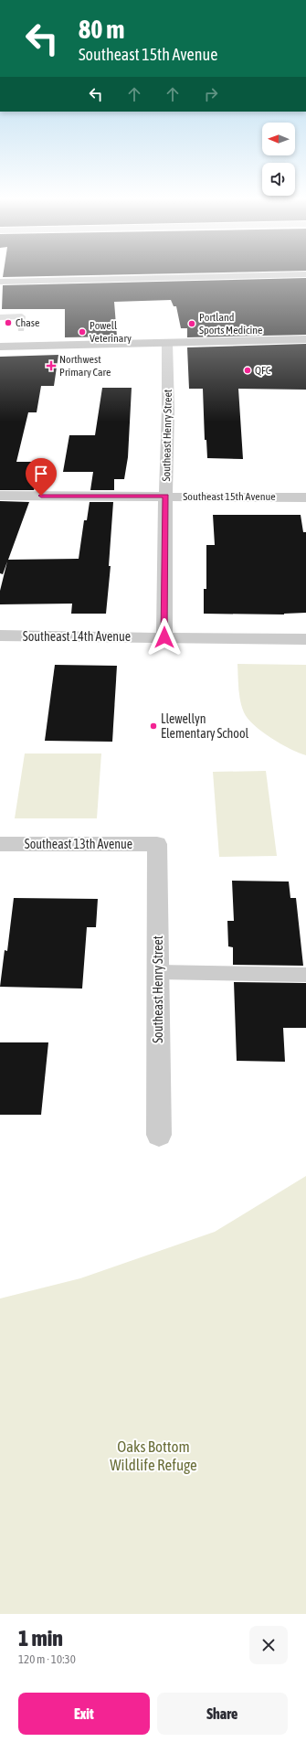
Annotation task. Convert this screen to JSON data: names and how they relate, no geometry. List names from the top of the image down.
{
  "streets": {
    "street": [
      "Southeast Henry Street",
      "Southeast 15th Avenue",
      "Southeast 14th Avenue",
      "Southeast 13th Avenue"
    ]
  },
  "crossings": [
    ["Southeast Henry Street", "Southeast 15th Avenue"],
    ["Southeast Henry Street", "Southeast 14th Avenue"],
    ["Southeast Henry Street", "Southeast 13th Avenue"]
  ],
  "parks": ["Oaks Bottom Wildlife Refuge"],
  "places": {
    "other": [
      "Chase",
      "Portland Sports Medicine",
      "Powell Veterinary",
      "QFC",
      "Llewellyn Elementary School"
    ],
    "health": ["Northwest Primary Care"]
  },
  "north": "left",
  "page": {
    "turn": ["80 m", "Southeast 15th Avenue"],
    "heading": ["1 min", "120 m · 10:30"],
    "buttons": ["Exit", "Share"]
  }
}
